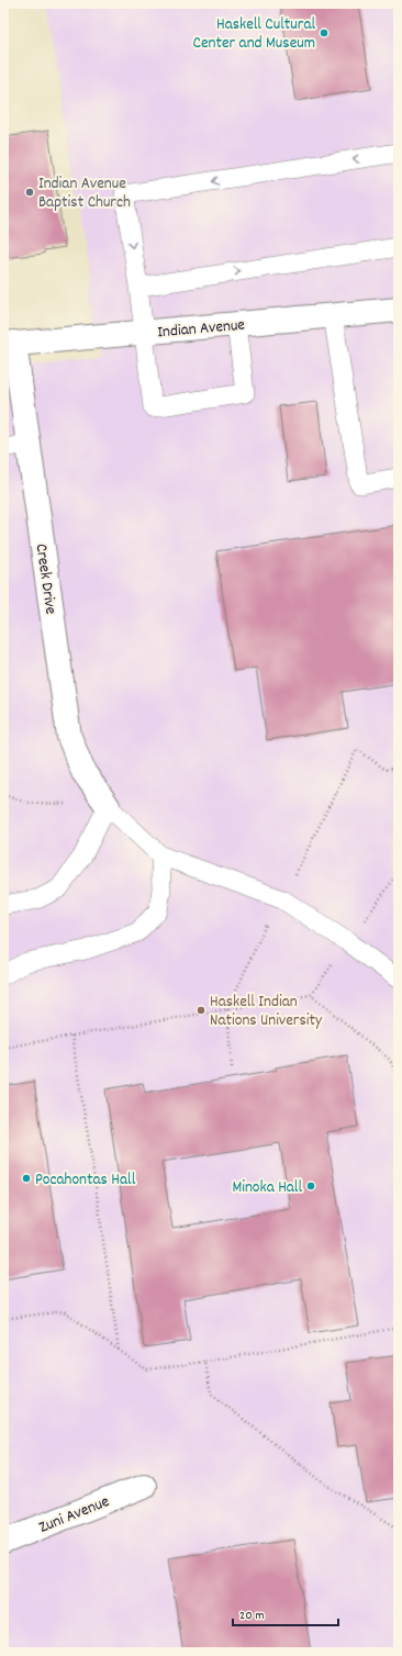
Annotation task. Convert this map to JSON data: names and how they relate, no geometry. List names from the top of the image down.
{
  "streets": {
    "street": ["Indian Avenue", "Creek Drive", "Zuni Avenue"]
  },
  "crossings": [
    ["Indian Avenue", "Creek Drive"]
  ],
  "places": [
    "Haskell Cultural Center and Museum",
    "Indian Avenue Baptist Church",
    "Haskell Indian Nations University",
    "Pocahontas Hall",
    "Minoka Hall"
  ],
  "scale_bar": "20 m"
}
